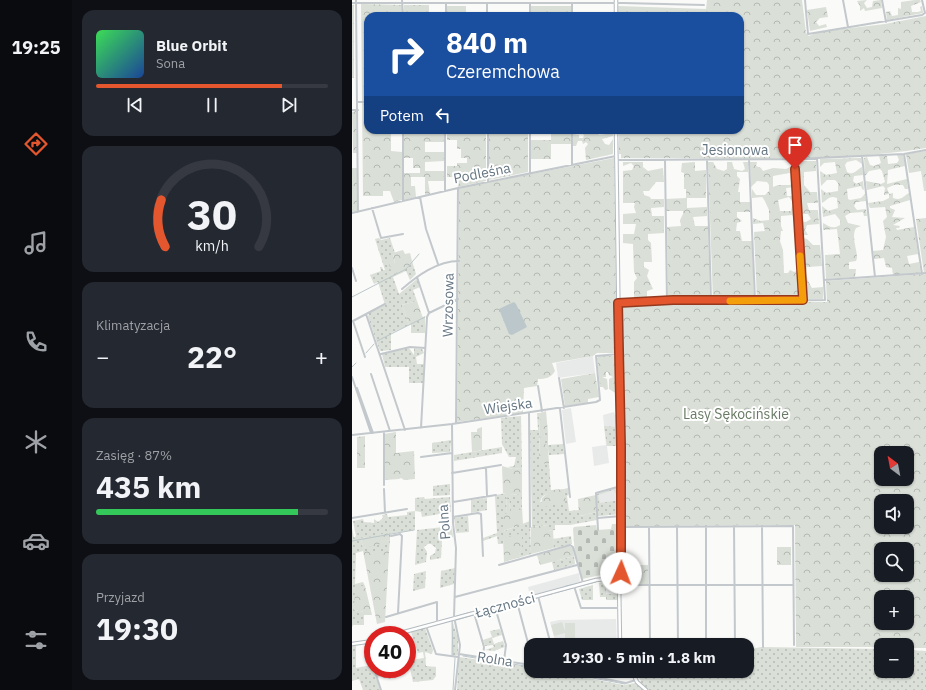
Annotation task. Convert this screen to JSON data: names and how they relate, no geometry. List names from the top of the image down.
{
  "streets": {
    "street": [
      "Jesionowa",
      "Podleśna",
      "Wrzosowa",
      "Wiejska",
      "Polna",
      "Łączności",
      "Rolna"
    ]
  },
  "crossings": [
    ["Jesionowa", "Podleśna"],
    ["Podleśna", "Wrzosowa"],
    ["Wrzosowa", "Wiejska"],
    ["Wiejska", "Polna"],
    ["Polna", "Łączności"],
    ["Polna", "Rolna"],
    ["Łączności", "Rolna"]
  ],
  "parks": ["Lasy Sękocińskie"],
  "north": "top left",
  "page": {
    "tabs": "19:25",
    "turn": ["840 m", "Czeremchowa"],
    "song": ["Blue Orbit", "Sona"],
    "then": "Potem",
    "tile": [
      "Klimatyzacja",
      ["Zasięg · 87%", "435 km"],
      ["Przyjazd", "19:30"]
    ],
    "heat": ["−", "22°", "+"],
    "map_buttons": ["+", "−"],
    "limit": "40",
    "trip": "19:30 · 5 min · 1.8 km",
    "gauge": ["30", "km/h"]
  }
}
